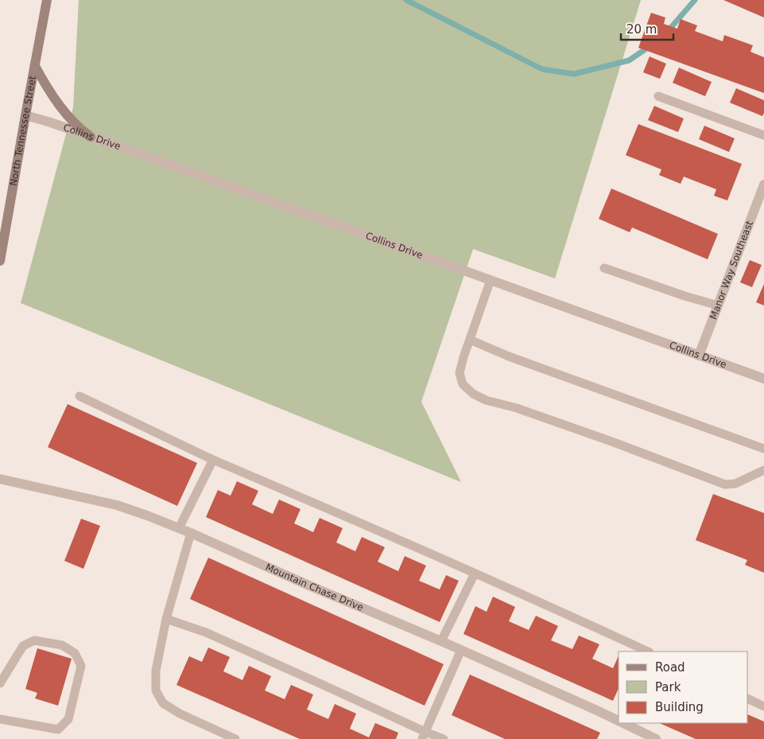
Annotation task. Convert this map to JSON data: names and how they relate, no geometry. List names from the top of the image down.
{
  "streets": {
    "main road": ["North Tennessee Street"],
    "street": ["Collins Drive", "Manor Way Southeast", "Mountain Chase Drive"]
  },
  "crossings": [
    ["North Tennessee Street", "Collins Drive"],
    ["Collins Drive", "Manor Way Southeast"]
  ],
  "legend": ["Road", "Park", "Building"],
  "scale_bar": "20 m"
}
